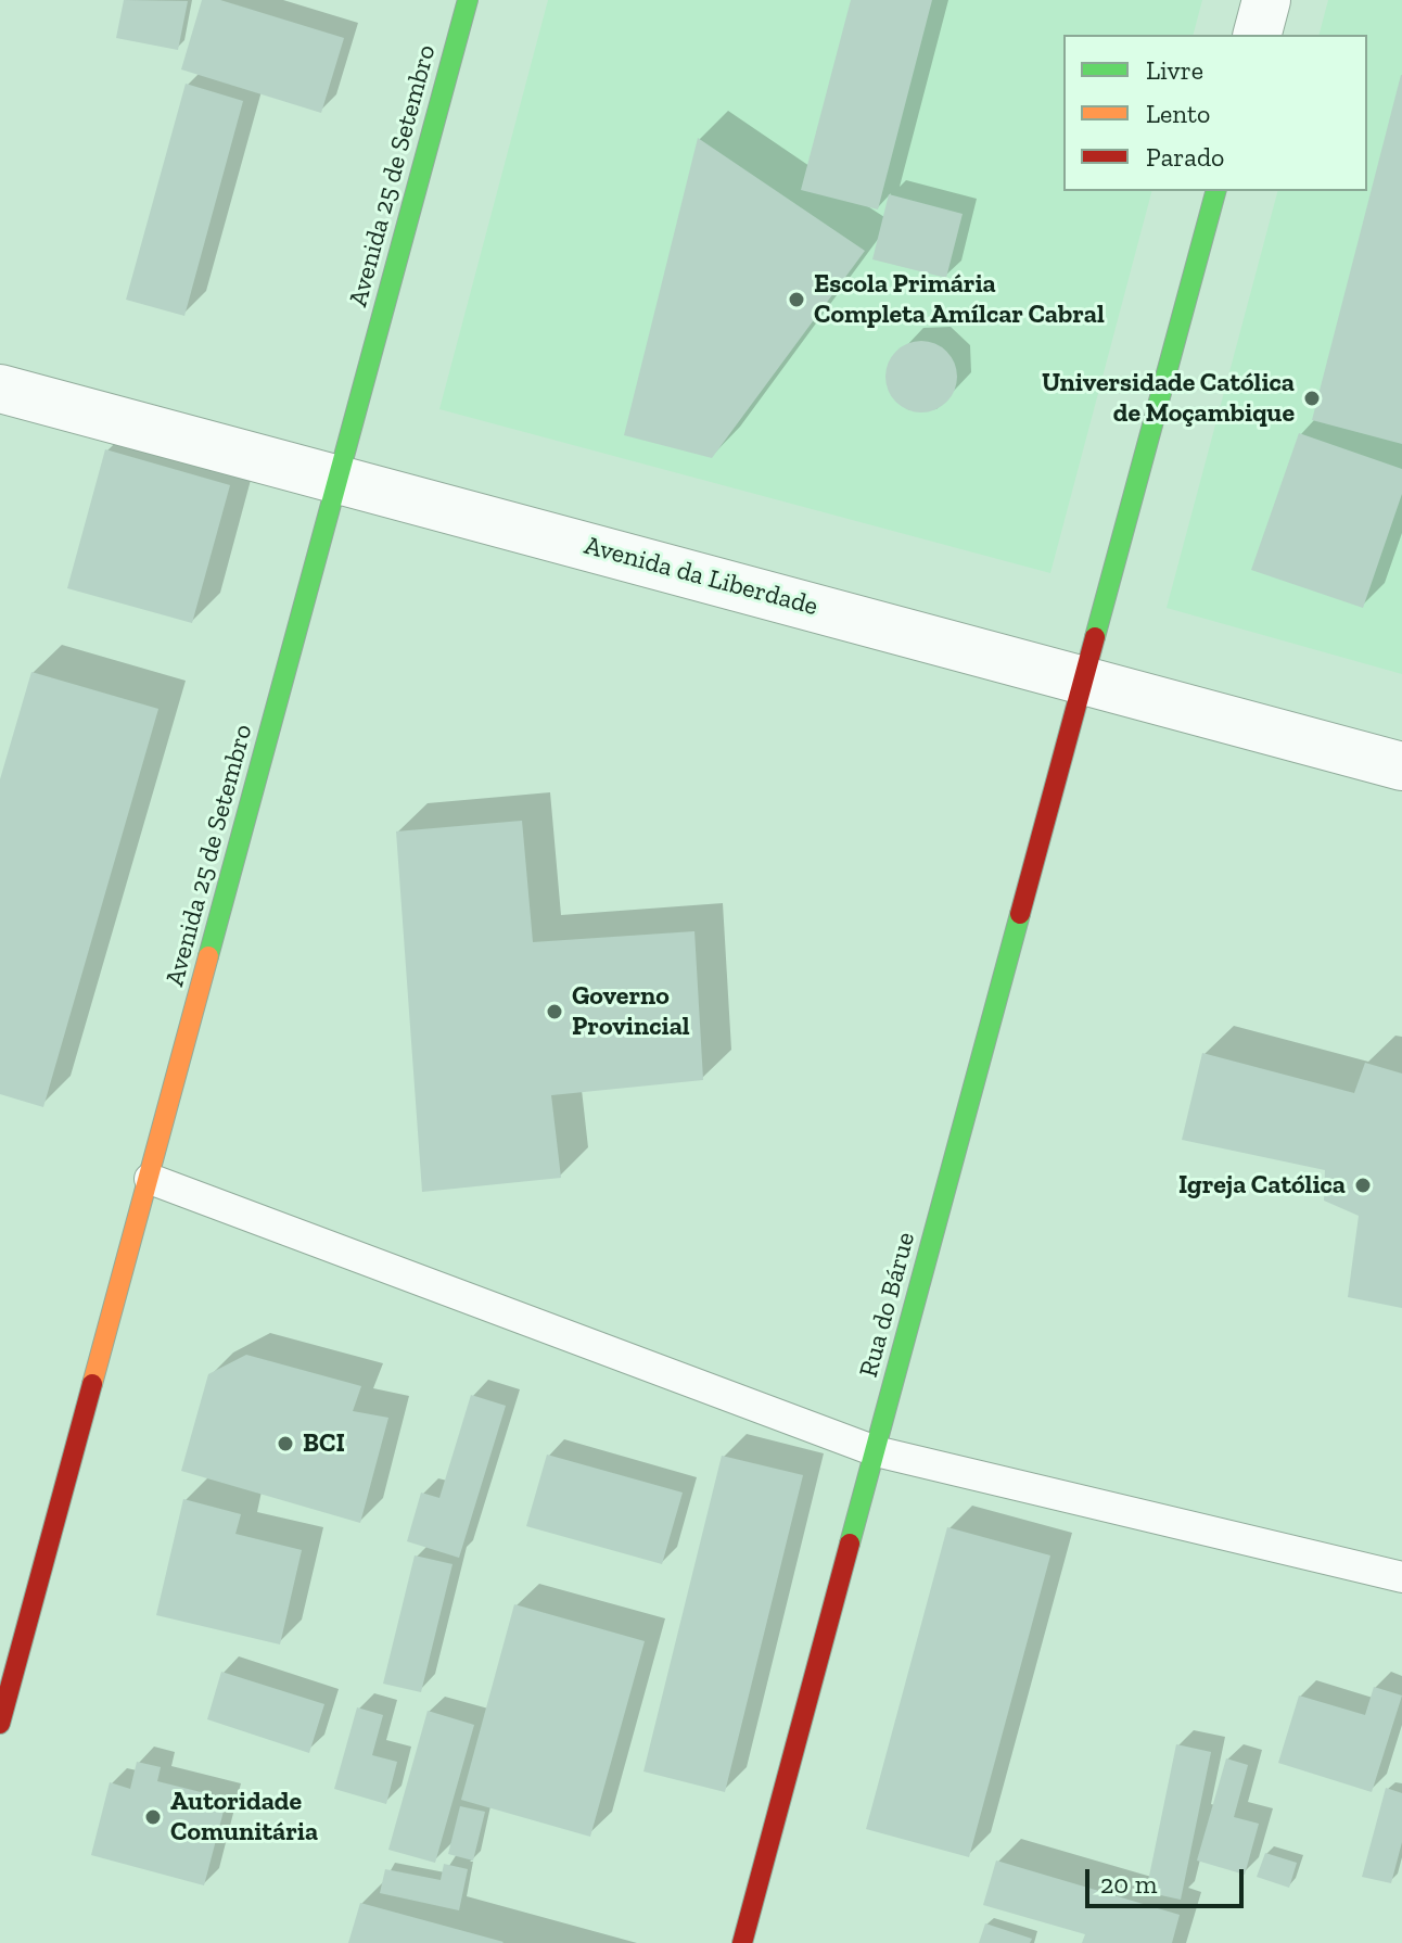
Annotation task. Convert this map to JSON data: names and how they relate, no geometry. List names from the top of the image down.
{
  "streets": {
    "street": ["Avenida 25 de Setembro", "Avenida da Liberdade", "Rua do Bárue"]
  },
  "crossings": [
    ["Avenida 25 de Setembro", "Avenida da Liberdade"],
    ["Avenida da Liberdade", "Rua do Bárue"]
  ],
  "places": [
    "Escola Primária Completa Amílcar Cabral",
    "Universidade Católica de Moçambique",
    "Governo Provincial",
    "Igreja Católica",
    "BCI",
    "Autoridade Comunitária"
  ],
  "legend": ["Livre", "Lento", "Parado"],
  "scale_bar": "20 m"
}
